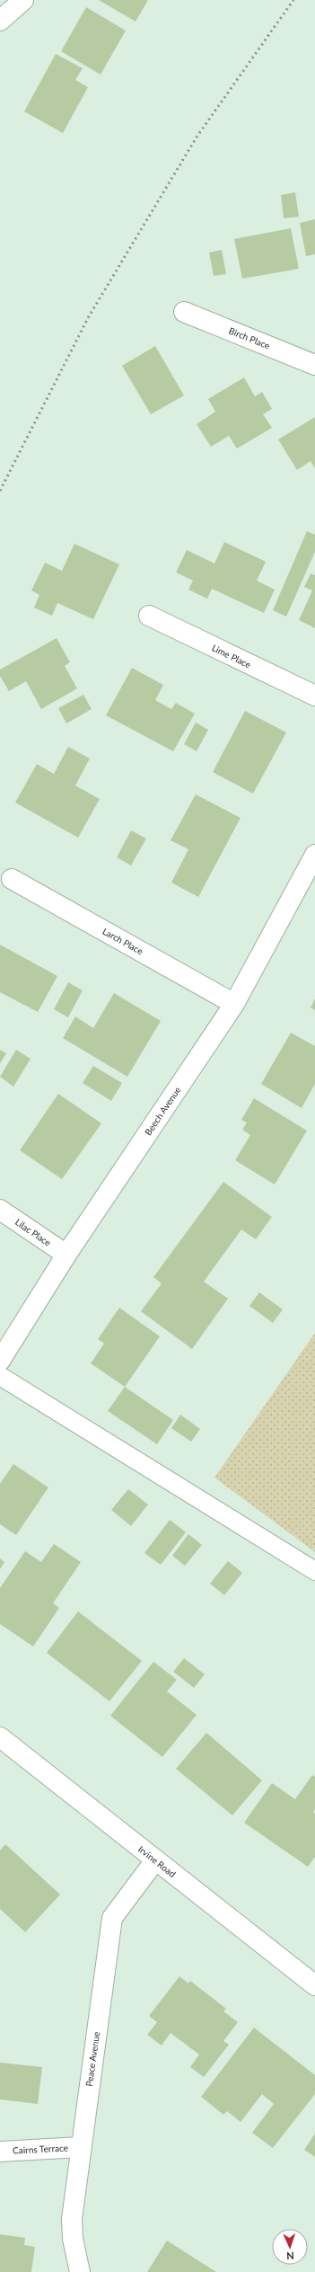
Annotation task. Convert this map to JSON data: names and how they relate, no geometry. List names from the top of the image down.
{
  "streets": {
    "street": [
      "Birch Place",
      "Lime Place",
      "Larch Place",
      "Beech Avenue",
      "Lilac Place",
      "Irvine Road",
      "Peace Avenue",
      "Cairns Terrace"
    ]
  },
  "crossings": [
    ["Larch Place", "Beech Avenue"],
    ["Beech Avenue", "Lilac Place"],
    ["Irvine Road", "Peace Avenue"],
    ["Peace Avenue", "Cairns Terrace"]
  ],
  "north": "bottom"
}
